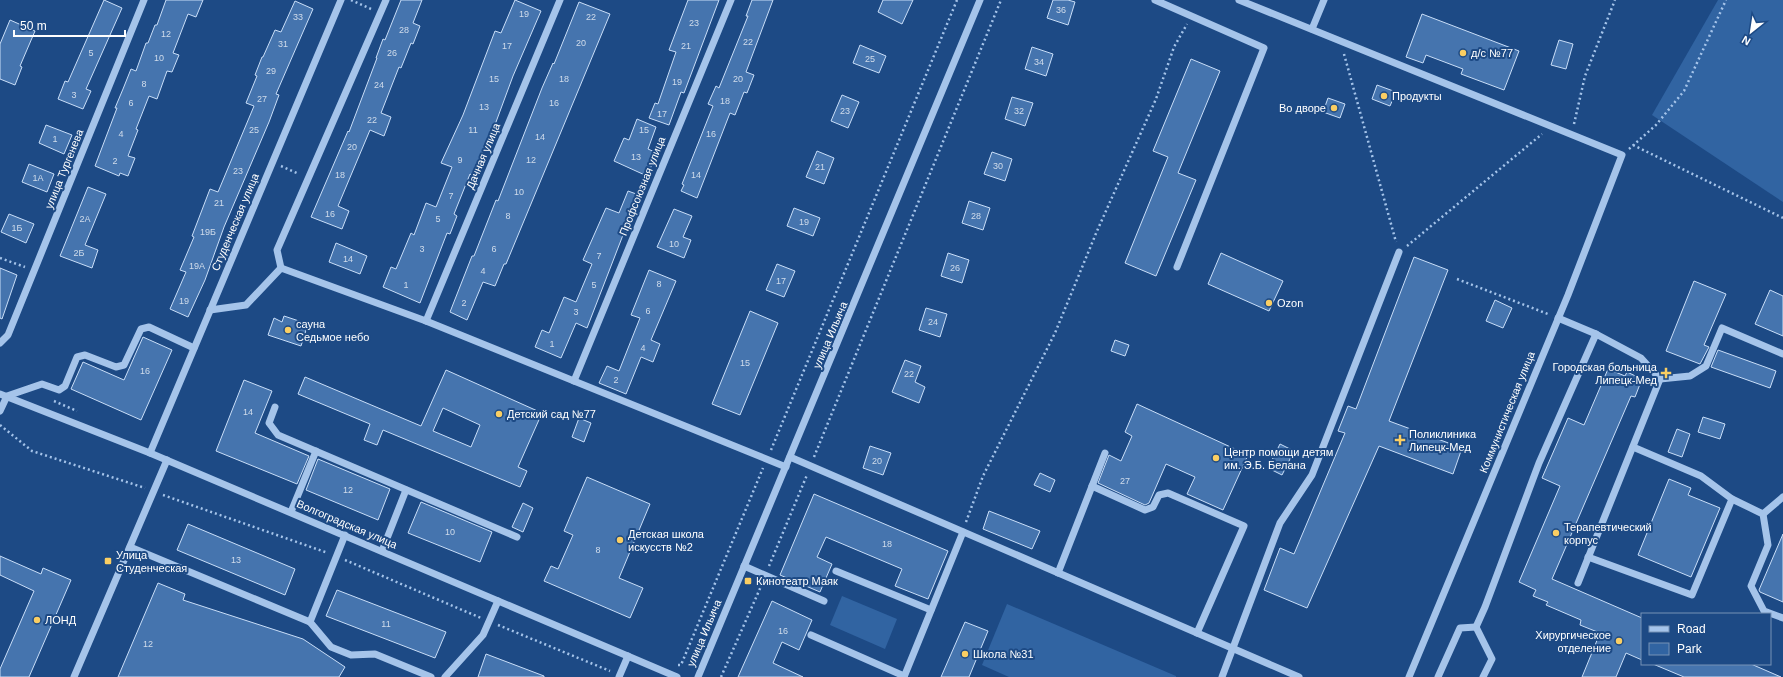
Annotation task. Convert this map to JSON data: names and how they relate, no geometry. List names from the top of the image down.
{
  "streets": {
    "street": [
      "Дачная улица",
      "улица Тургенева",
      "Профсоюзная улица",
      "Студенческая улица",
      "улица Ильича",
      "Коммунистическая улица",
      "Волгоградская улица"
    ]
  },
  "crossings": [
    ["Студенческая улица", "Волгоградская улица"]
  ],
  "places": {
    "other": [
      "д/с №77",
      "Продукты",
      "Во дворе",
      "Ozon",
      "сауна Седьмое небо",
      "Детский сад №77",
      "Центр помощи детям им. Э.Б. Белана",
      "Терапевтический корпус",
      "Детская школа искусств №2",
      "ЛОНД",
      "Хирургическое отделение",
      "Школа №31"
    ],
    "health": ["Городская больница Липецк-Мед", "Поликлиника Липецк-Мед"],
    "transit": ["Улица Студенческая", "Кинотеатр Маяк"]
  },
  "house_numbers": [
    "36",
    "19",
    "33",
    "22",
    "23",
    "28",
    "12",
    "22",
    "20",
    "31",
    "17",
    "21",
    "5",
    "26",
    "10",
    "25",
    "34",
    "29",
    "15",
    "18",
    "20",
    "19",
    "8",
    "24",
    "3",
    "27",
    "18",
    "6",
    "16",
    "13",
    "23",
    "32",
    "17",
    "22",
    "25",
    "11",
    "15",
    "4",
    "16",
    "14",
    "1",
    "20",
    "13",
    "9",
    "12",
    "2",
    "30",
    "21",
    "23",
    "18",
    "14",
    "1А",
    "10",
    "7",
    "21",
    "16",
    "8",
    "28",
    "2А",
    "5",
    "19",
    "1Б",
    "19Б",
    "10",
    "3",
    "6",
    "2Б",
    "7",
    "14",
    "19А",
    "26",
    "4",
    "17",
    "8",
    "1",
    "5",
    "19",
    "2",
    "6",
    "3",
    "24",
    "1",
    "4",
    "15",
    "16",
    "22",
    "2",
    "14",
    "20",
    "27",
    "12",
    "10",
    "18",
    "8",
    "13",
    "11",
    "16",
    "12"
  ],
  "legend": ["Road", "Park"],
  "scale_bar": "50 m",
  "north": "bottom left"
}
